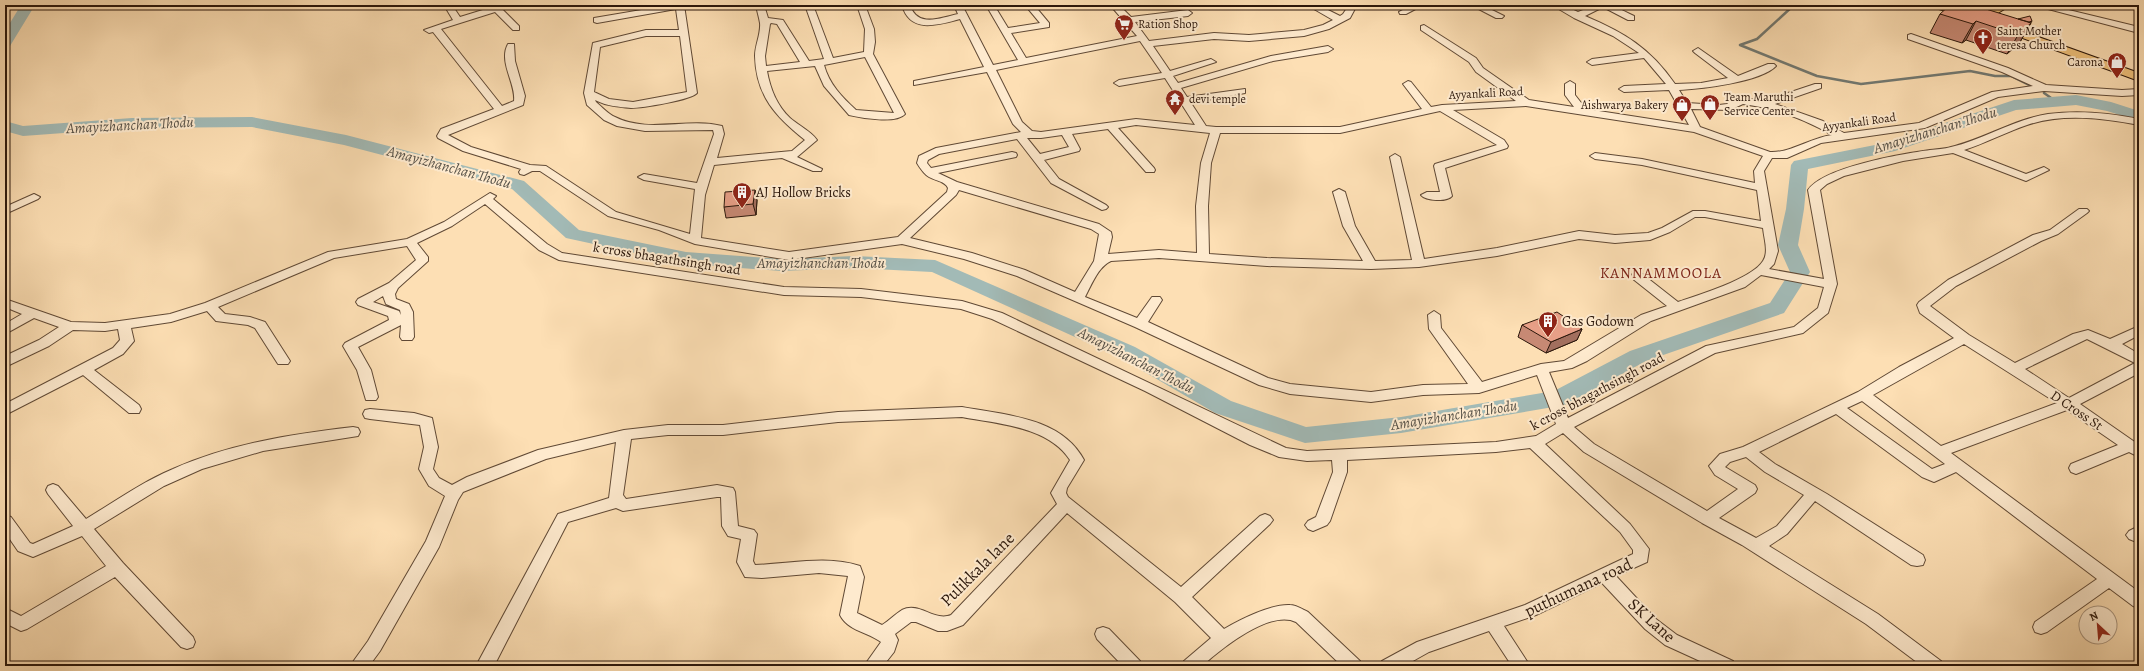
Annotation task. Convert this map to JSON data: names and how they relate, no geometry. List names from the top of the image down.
{
  "streets": {
    "street": [
      "Ayyankali Road",
      "k cross bhagathsingh road",
      "D Cross St",
      "Pulikkala lane",
      "puthumana road",
      "SK Lane"
    ]
  },
  "crossings": [
    ["k cross bhagathsingh road", "puthumana road"],
    ["puthumana road", "SK Lane"]
  ],
  "districts": ["KANNAMMOOLA"],
  "water": ["Amayizhanchan Thodu"],
  "places": {
    "supermarket": ["Ration Shop"],
    "church": ["Saint Mother teresa Church"],
    "shop": ["Carona", "Team Maruthi Service Center", "Aishwarya Bakery"],
    "temple": ["devi temple"],
    "building": ["AJ Hollow Bricks", "Gas Godown"]
  },
  "north": "top left"
}
